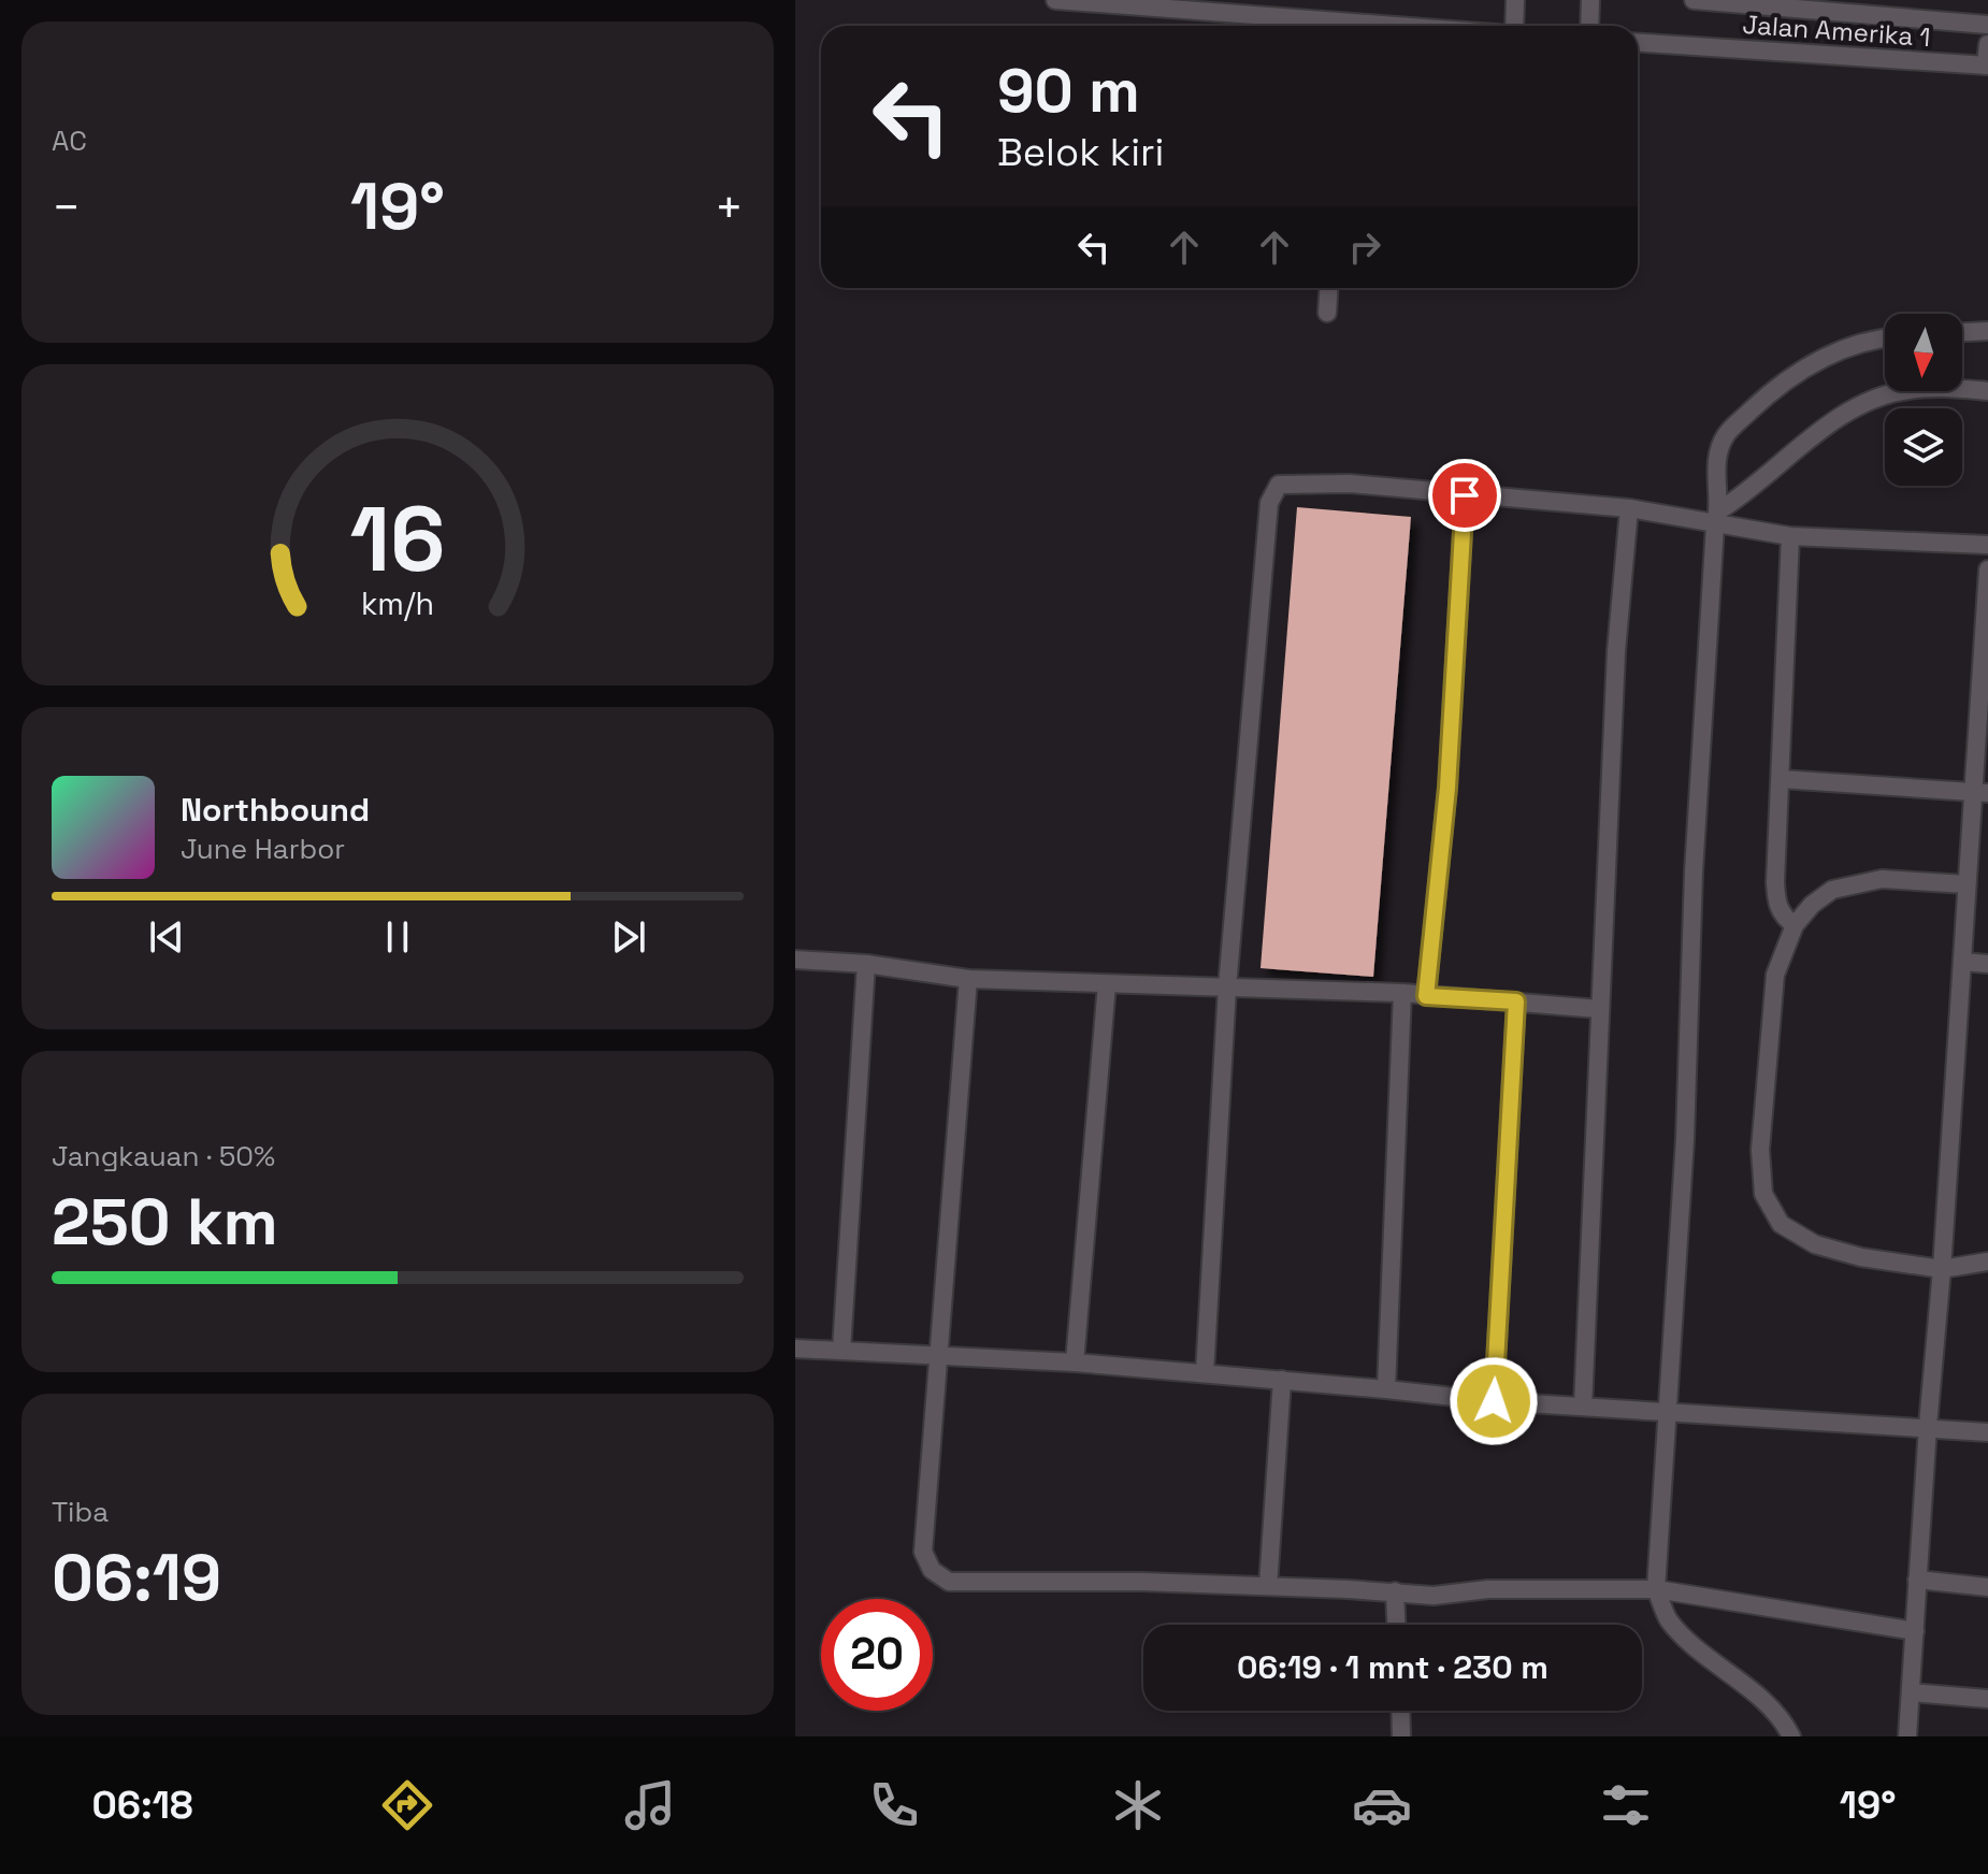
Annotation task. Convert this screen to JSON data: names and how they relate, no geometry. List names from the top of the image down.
{
  "streets": {
    "lane": ["Jalan Amerika 1"]
  },
  "north": "bottom",
  "page": {
    "tile": [
      "AC",
      ["Jangkauan · 50%", "250 km"],
      ["Tiba", "06:19"]
    ],
    "turn": ["90 m", "Belok kiri"],
    "heat": ["−", "19°", "+"],
    "song": ["Northbound", "June Harbor"],
    "limit": "20",
    "trip": "06:19 · 1 mnt · 230 m",
    "tabs": ["06:18", "19°"],
    "gauge": ["16", "km/h"]
  }
}
